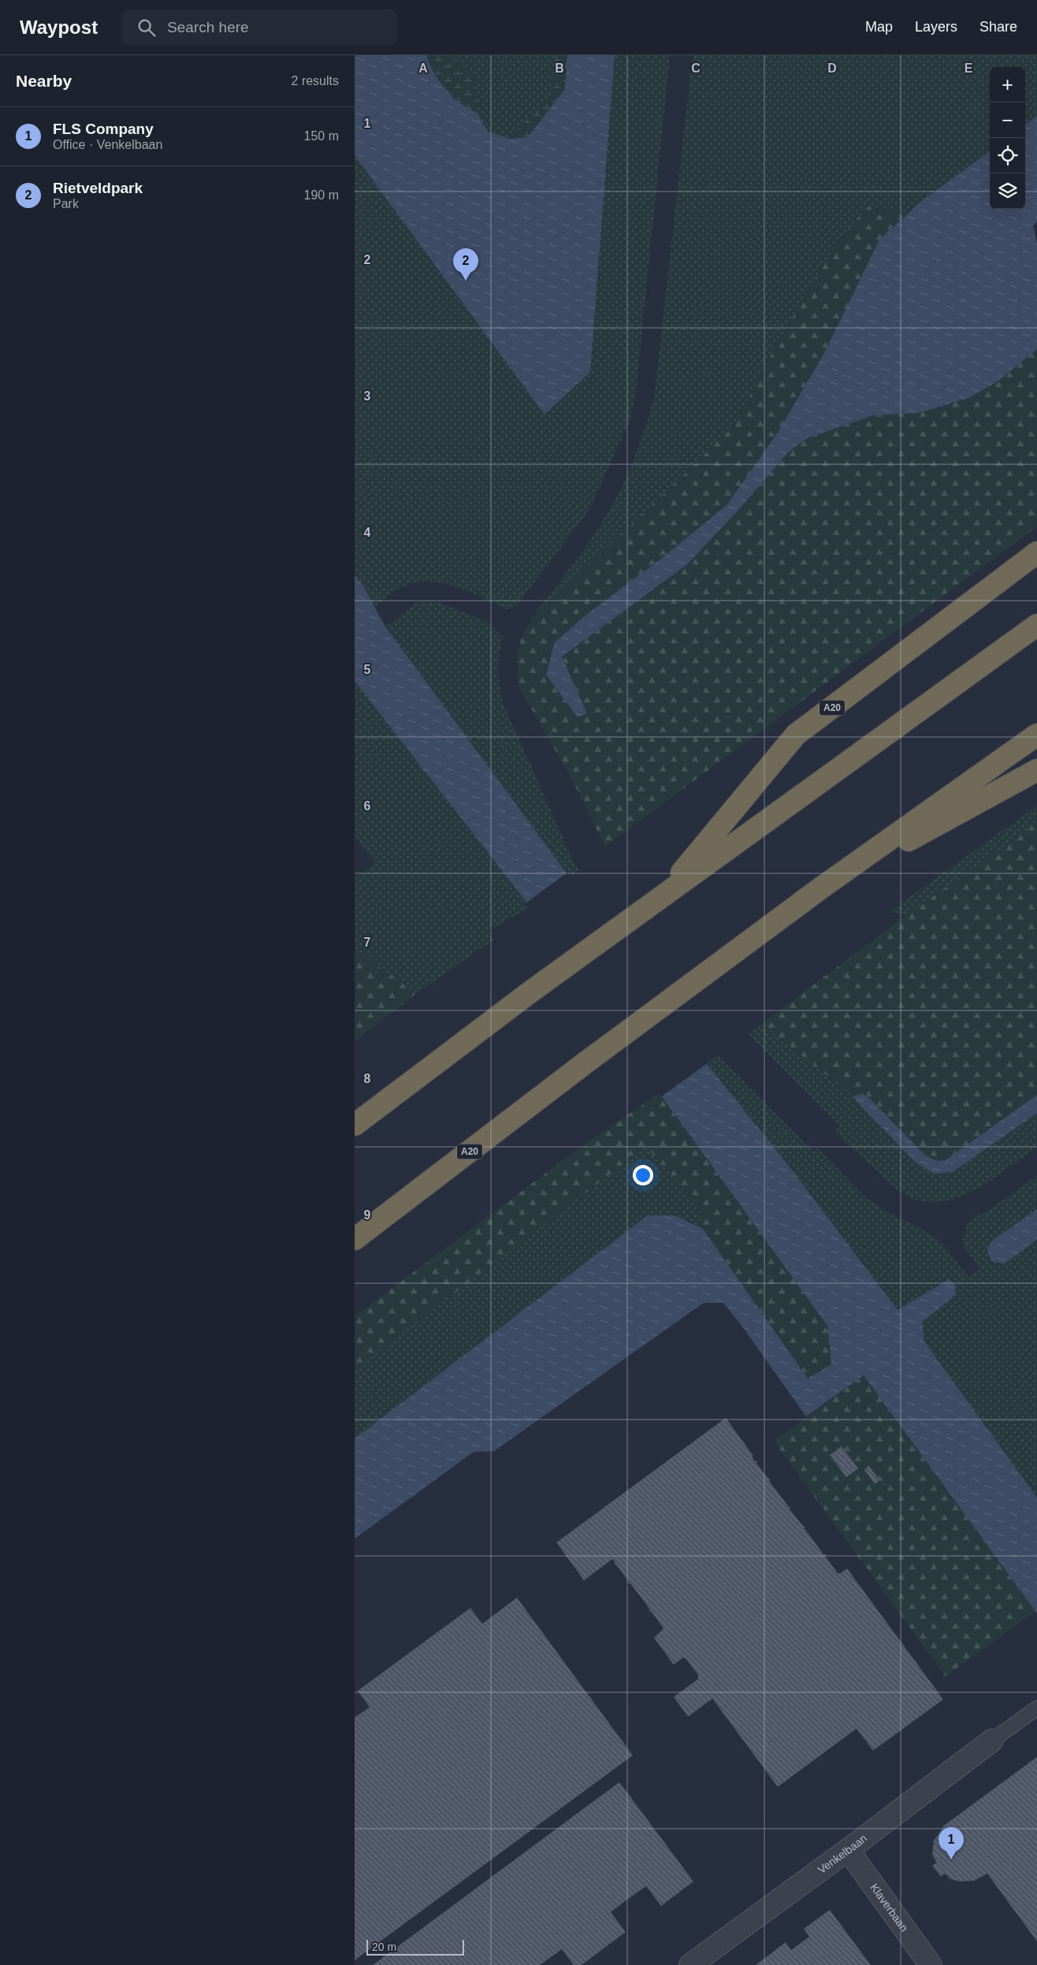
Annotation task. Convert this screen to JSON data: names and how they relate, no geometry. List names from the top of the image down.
{
  "streets": {
    "highway": ["A20"],
    "street": ["Venkelbaan", "Klaverbaan"]
  },
  "crossings": [
    ["Venkelbaan", "Klaverbaan"]
  ],
  "scale_bar": "20 m",
  "page": {
    "header": "Waypost",
    "search": "Search here",
    "nav": ["Map", "Layers", "Share"],
    "heading": ["Nearby", "2 results"],
    "map_buttons": ["+", "−"],
    "list": [
      {
        "mark": "1",
        "name": "FLS Company",
        "note": "Office · Venkelbaan",
        "value": "150 m"
      },
      {
        "mark": "2",
        "name": "Rietveldpark",
        "note": "Park",
        "value": "190 m"
      }
    ],
    "pins": ["2", "1"],
    "scale": "20 m"
  },
  "grid": {
    "columns": [
      "A",
      "B",
      "C",
      "D",
      "E"
    ],
    "rows": [
      "1",
      "2",
      "3",
      "4",
      "5",
      "6",
      "7",
      "8",
      "9"
    ]
  }
}
